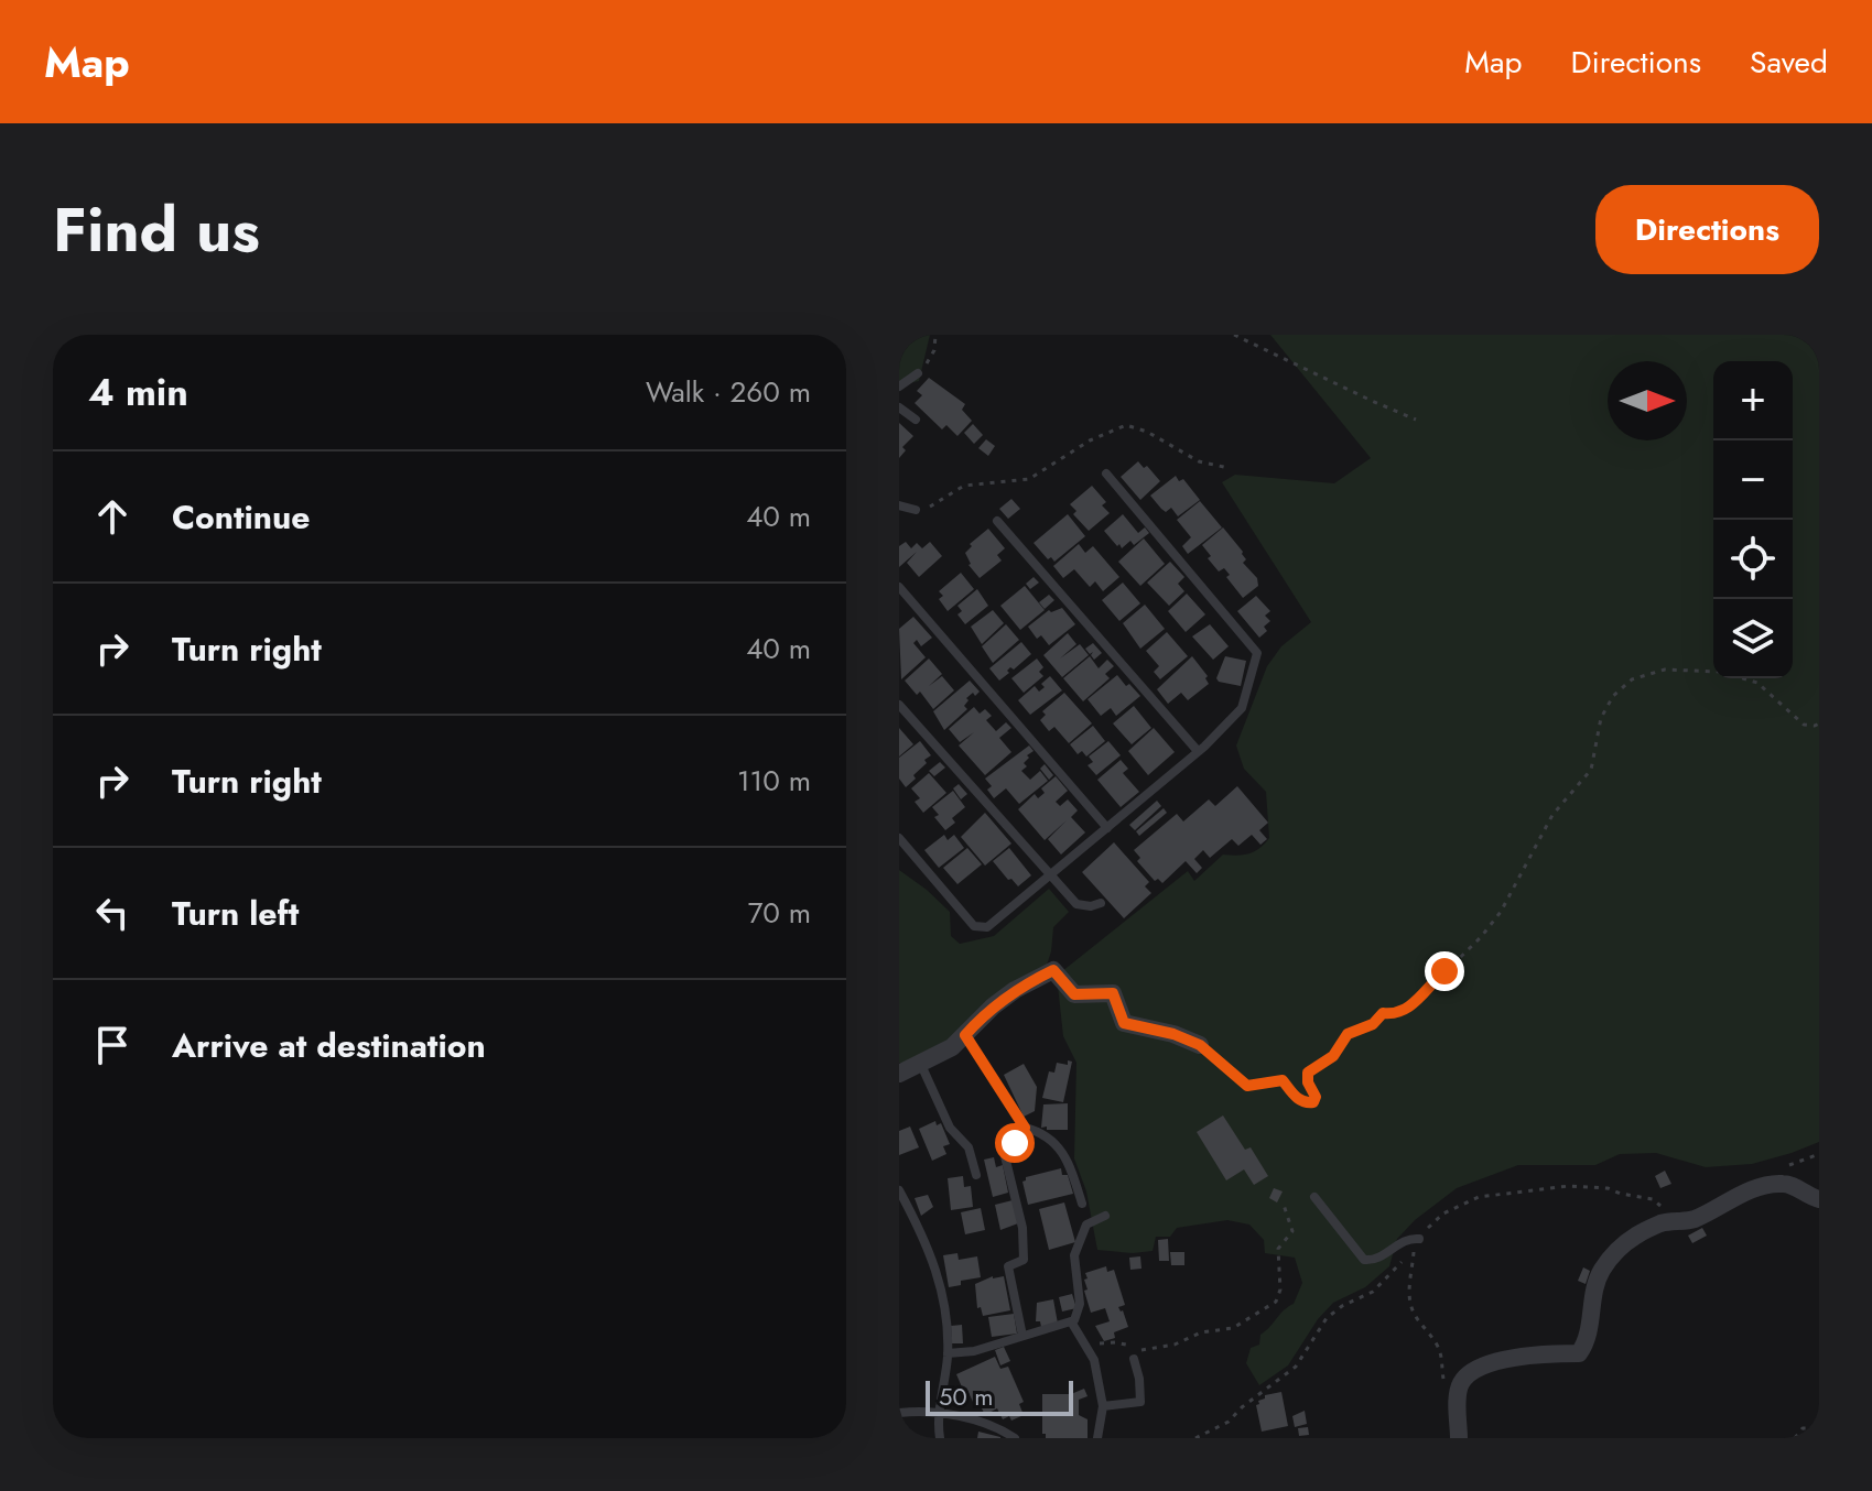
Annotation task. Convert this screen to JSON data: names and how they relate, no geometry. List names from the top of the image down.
{
  "scale_bar": "50 m",
  "north": "right",
  "page": {
    "header": "Map",
    "nav": ["Map", "Directions", "Saved"],
    "title": "Find us",
    "buttons": "Directions",
    "heading": ["4 min", "Walk · 260 m"],
    "map_buttons": ["+", "−"],
    "list": [
      ["Continue", "40 m"],
      ["Turn right", "40 m"],
      ["Turn right", "110 m"],
      ["Turn left", "70 m"],
      "Arrive at destination"
    ],
    "scale": "50 m"
  }
}
